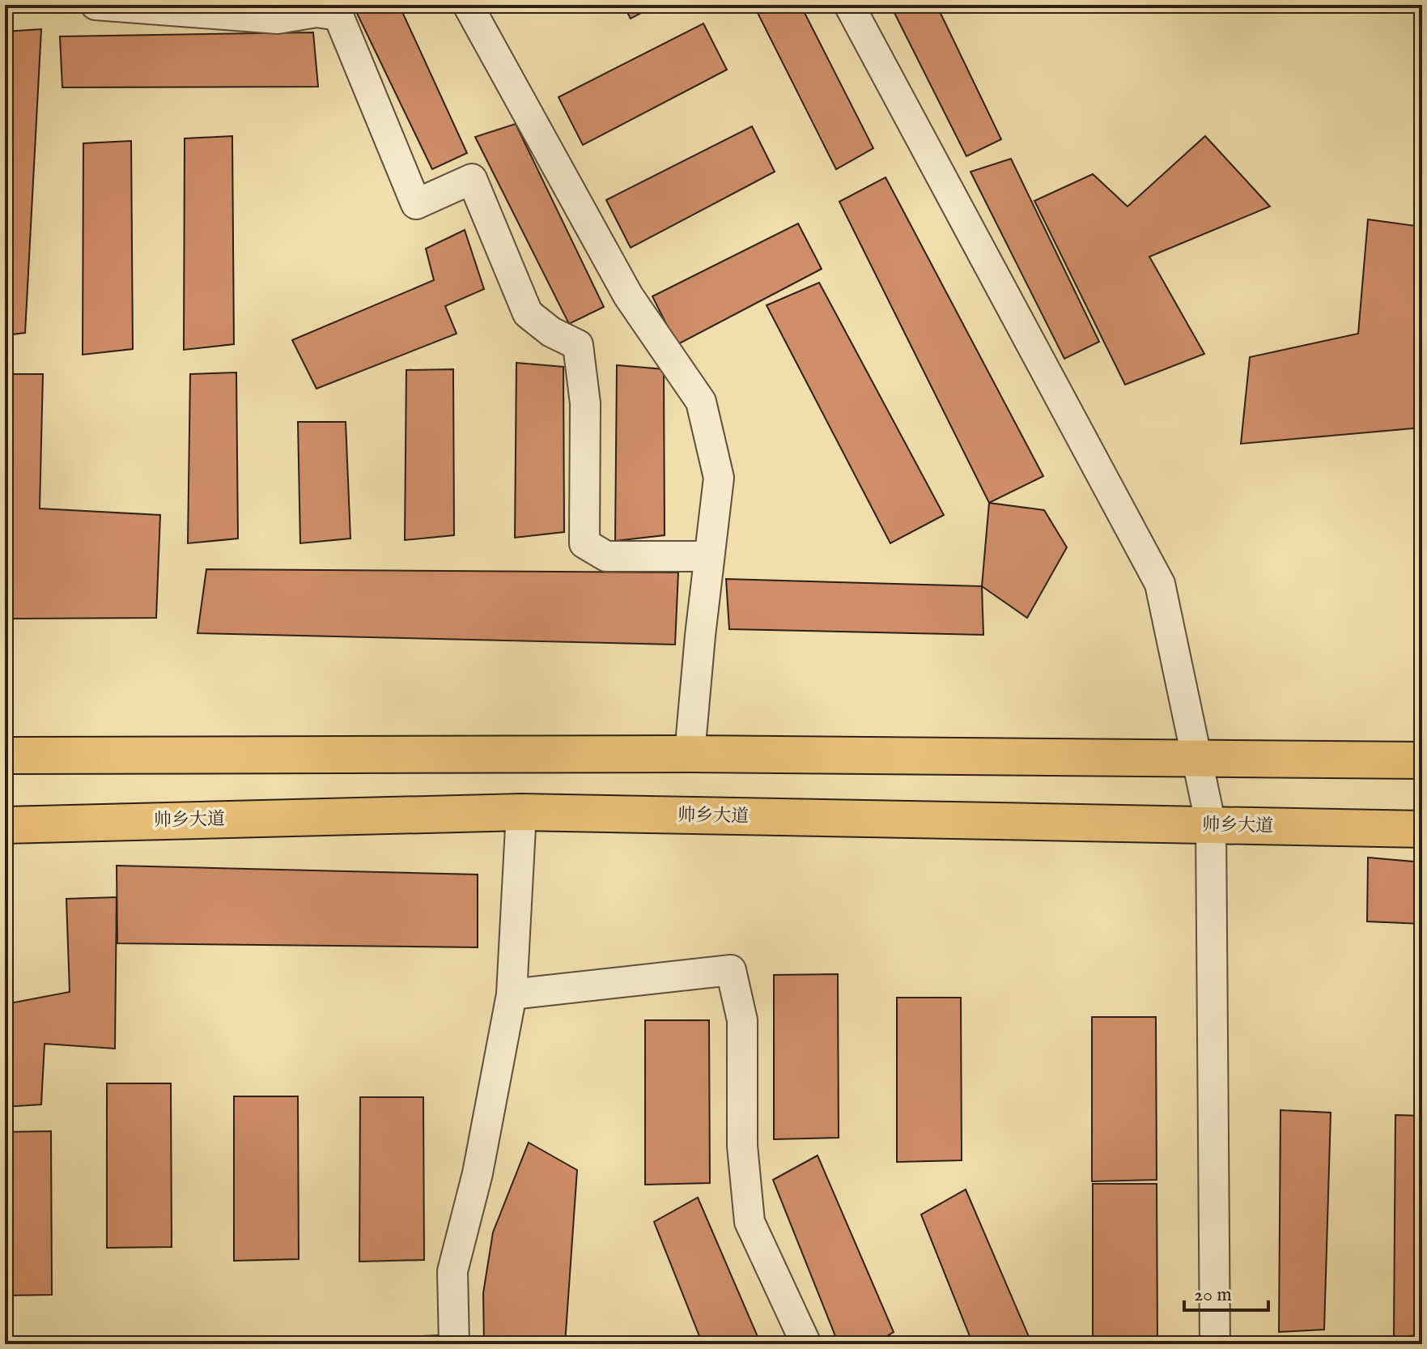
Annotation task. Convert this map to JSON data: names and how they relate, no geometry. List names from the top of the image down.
{
  "streets": {
    "main road": ["帅乡大道"]
  },
  "scale_bar": "20 m"
}
